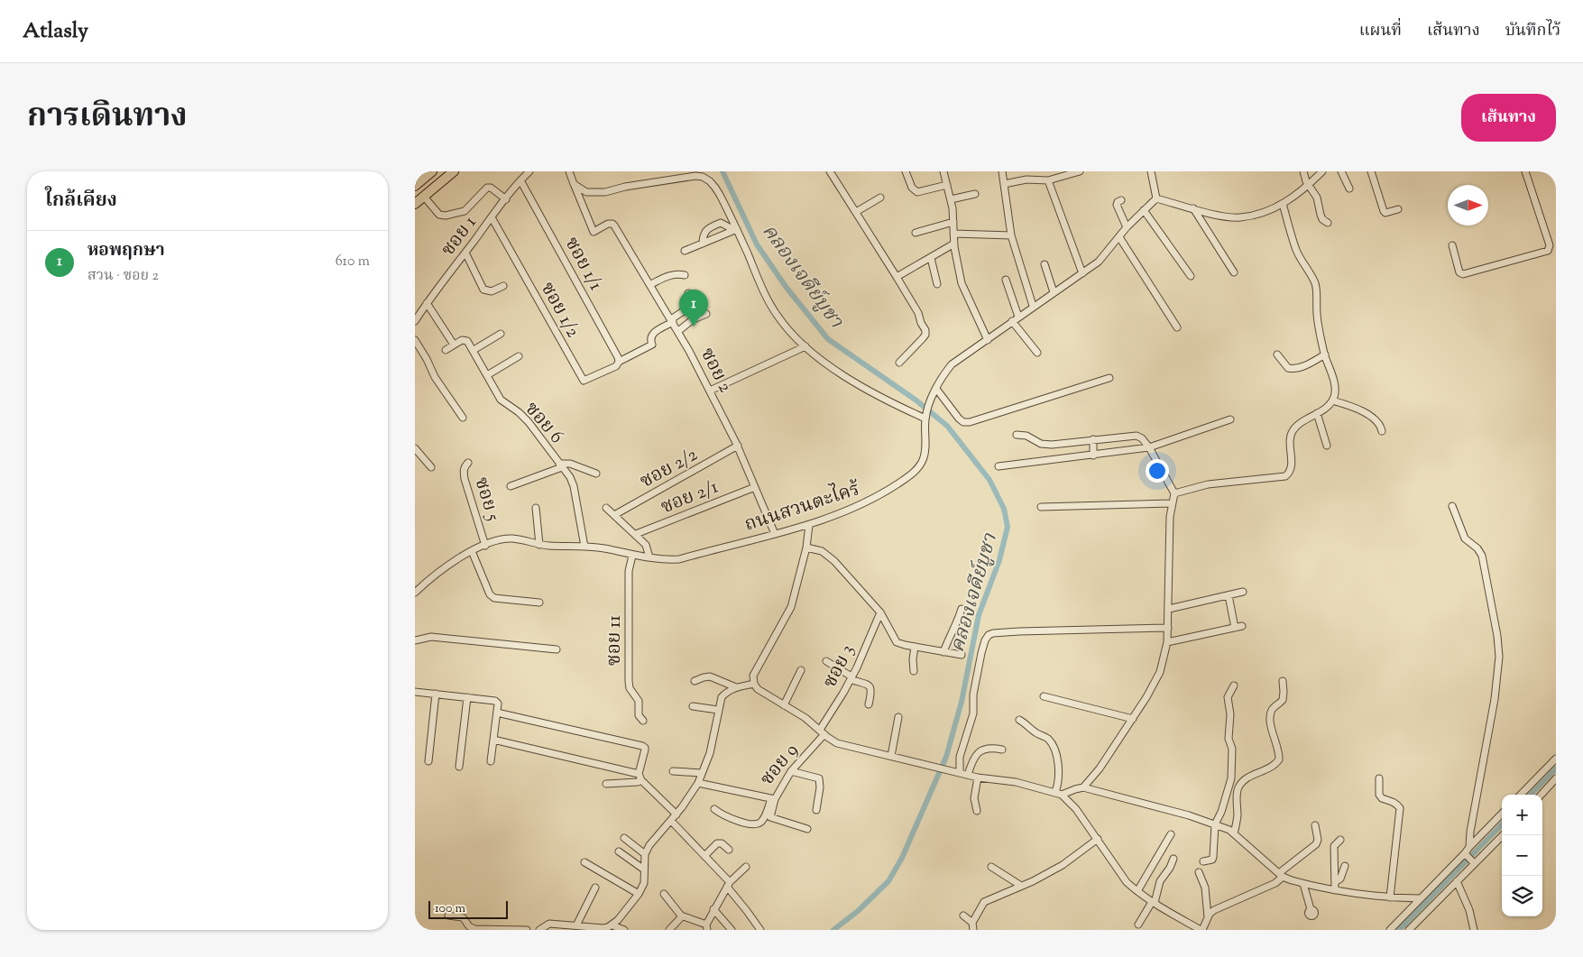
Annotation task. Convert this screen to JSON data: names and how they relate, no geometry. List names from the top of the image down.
{
  "streets": {
    "street": [
      "ซอย 1",
      "ซอย 1/1",
      "ซอย 1/2",
      "ซอย 2",
      "ซอย 6",
      "ซอย 2/2",
      "ซอย 2/1",
      "ซอย 5",
      "ถนนสวนตะไคร้",
      "ซอย 11",
      "ซอย 3",
      "ซอย 9"
    ]
  },
  "crossings": [
    ["ซอย 1", "ซอย 1/1"],
    ["ซอย 1", "ซอย 1/2"],
    ["ซอย 1/1", "ซอย 1/2"],
    ["ซอย 2", "ซอย 2/2"],
    ["ซอย 2", "ซอย 2/1"],
    ["ซอย 2", "ถนนสวนตะไคร้"],
    ["ซอย 6", "ถนนสวนตะไคร้"],
    ["ซอย 5", "ถนนสวนตะไคร้"],
    ["ถนนสวนตะไคร้", "ซอย 11"],
    ["ซอย 3", "ซอย 9"]
  ],
  "water": ["คลองเจดีย์บูชา"],
  "scale_bar": "100 m",
  "north": "right",
  "page": {
    "header": "Atlasly",
    "nav": ["แผนที่", "เส้นทาง", "บันทึกไว้"],
    "title": "การเดินทาง",
    "buttons": "เส้นทาง",
    "heading": "ใกล้เคียง",
    "list": [
      {
        "mark": "1",
        "name": "หอพฤกษา",
        "note": "สวน · ซอย 2",
        "value": "610 m"
      }
    ],
    "pins": "1",
    "map_buttons": ["+", "−"],
    "scale": "100 m"
  }
}
